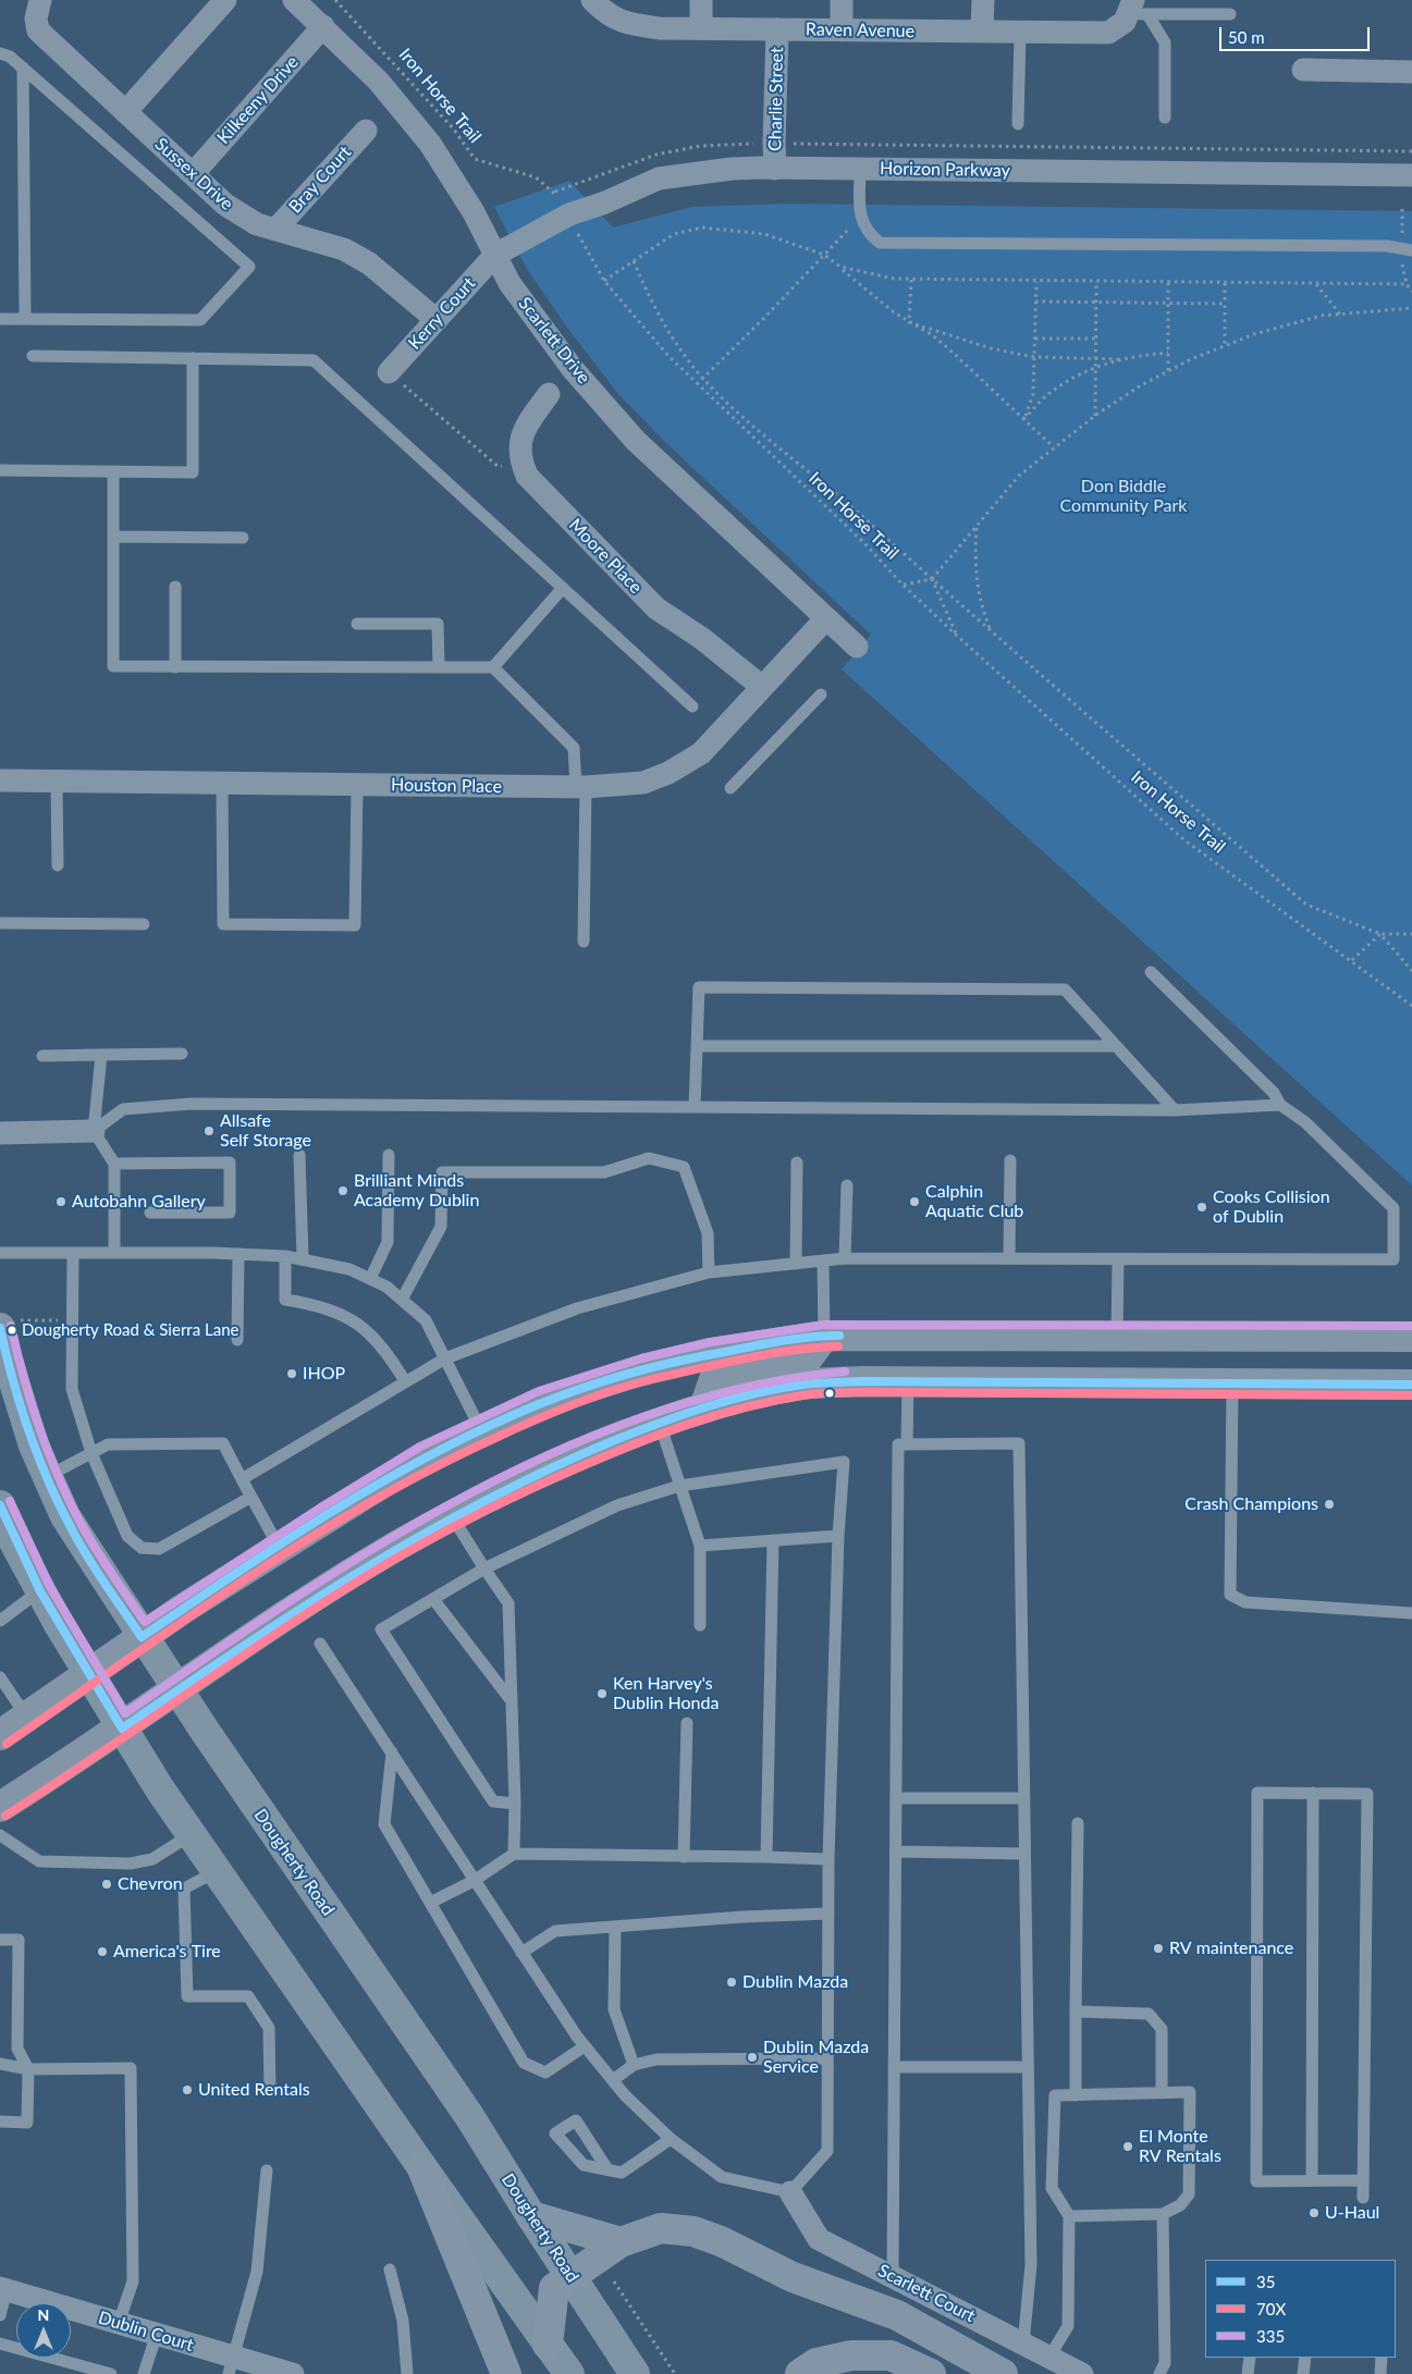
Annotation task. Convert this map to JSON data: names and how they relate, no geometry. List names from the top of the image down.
{
  "streets": {
    "main road": ["Dougherty Road"],
    "street": [
      "Raven Avenue",
      "Charlie Street",
      "Kilkeeny Drive",
      "Horizon Parkway",
      "Sussex Drive",
      "Bray Court",
      "Kerry Court",
      "Scarlett Drive",
      "Moore Place",
      "Houston Place",
      "Scarlett Court",
      "Dublin Court"
    ],
    "path": ["Iron Horse Trail"]
  },
  "crossings": [
    ["Raven Avenue", "Charlie Street"],
    ["Iron Horse Trail", "Horizon Parkway"],
    ["Charlie Street", "Horizon Parkway"],
    ["Kilkeeny Drive", "Sussex Drive"],
    ["Kilkeeny Drive", "Scarlett Drive"],
    ["Horizon Parkway", "Kerry Court"],
    ["Horizon Parkway", "Scarlett Drive"],
    ["Sussex Drive", "Bray Court"],
    ["Sussex Drive", "Kerry Court"],
    ["Kerry Court", "Scarlett Drive"],
    ["Scarlett Drive", "Houston Place"],
    ["Moore Place", "Houston Place"]
  ],
  "parks": ["Don Biddle Community Park"],
  "places": [
    "Allsafe Self Storage",
    "Brilliant Minds Academy Dublin",
    "Autobahn Gallery",
    "Calphin Aquatic Club",
    "Cooks Collision of Dublin",
    "Dougherty Road & Sierra Lane",
    "IHOP",
    "Crash Champions",
    "Ken Harvey's Dublin Honda",
    "Chevron",
    "RV maintenance",
    "America's Tire",
    "Dublin Mazda",
    "Dublin Mazda Service",
    "United Rentals",
    "El Monte RV Rentals",
    "U-Haul"
  ],
  "lines": ["transit line 335", "transit line 35", "transit line 70X"],
  "legend": ["35", "70X", "335"],
  "scale_bar": "50 m",
  "north": "top"
}
